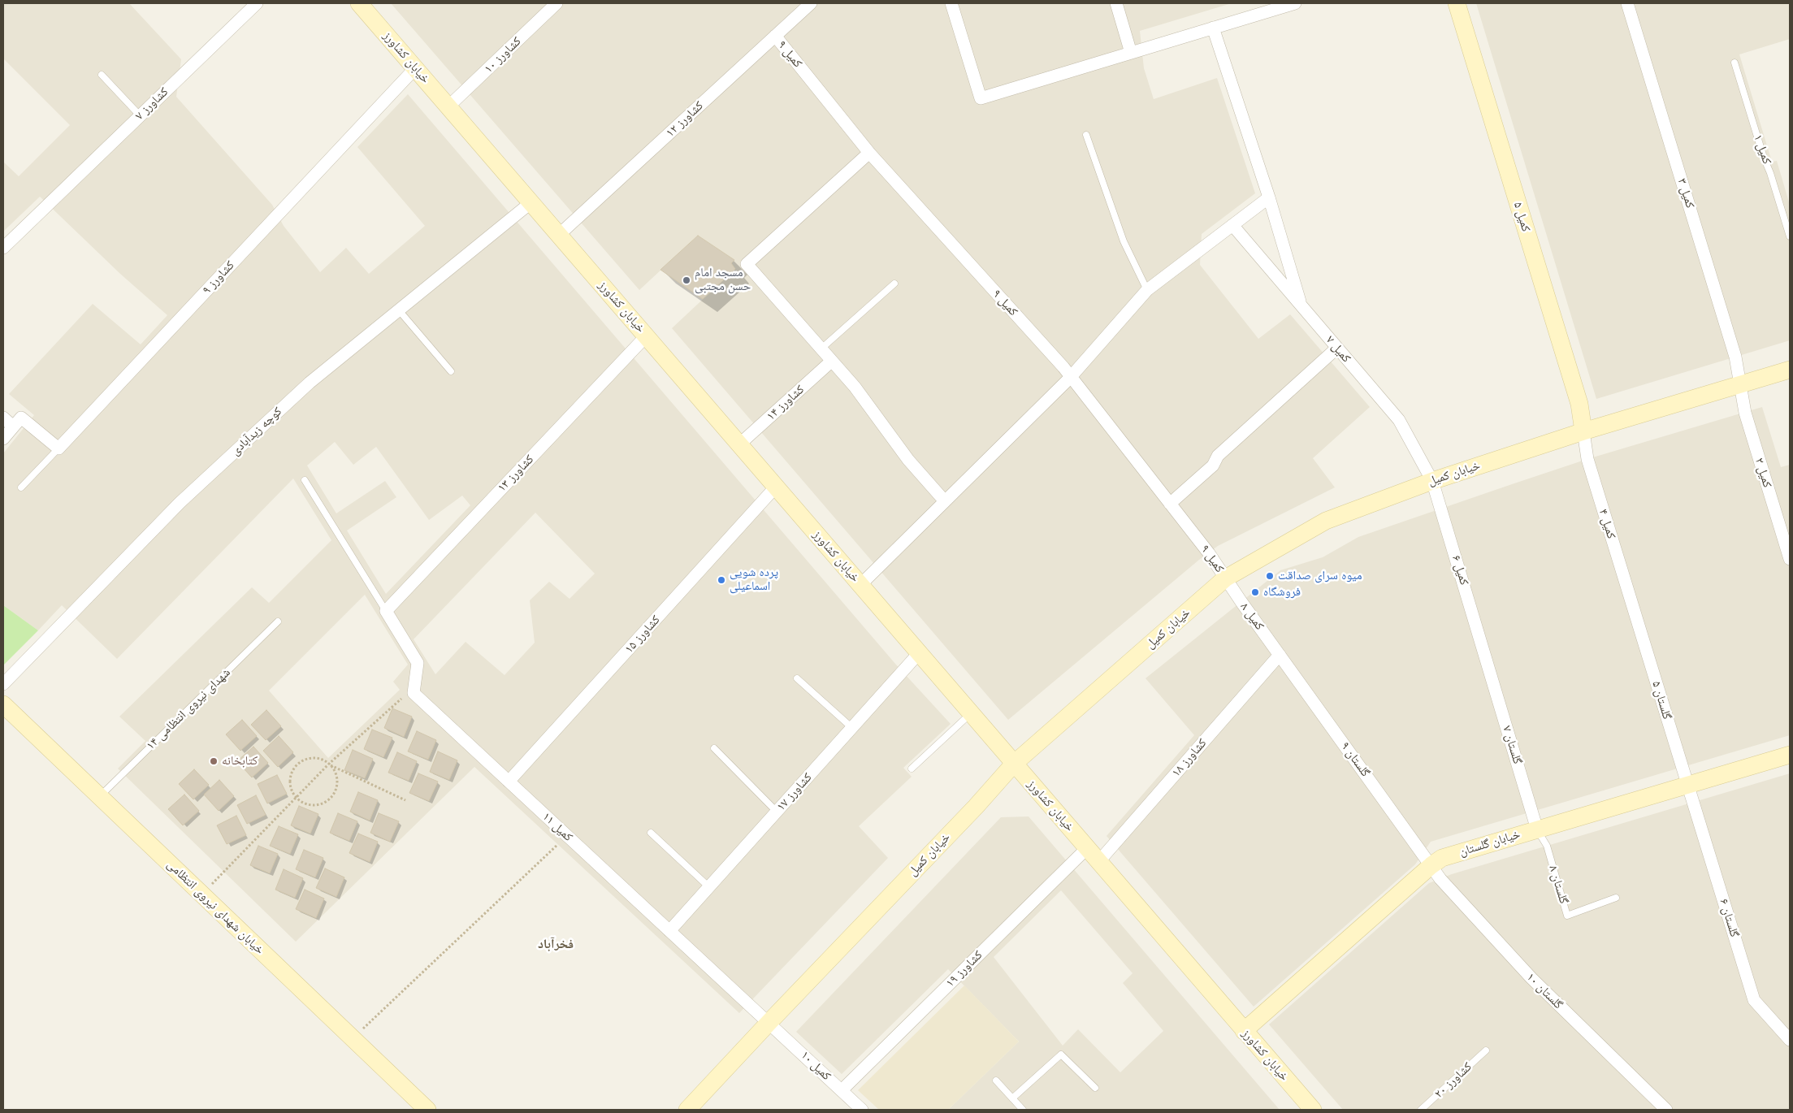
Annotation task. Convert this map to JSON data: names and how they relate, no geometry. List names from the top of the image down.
{
  "streets": {
    "street": [
      "کمیل ۹",
      "کشاورز ۱۰",
      "خیابان کشاورز",
      "کشاورز ۷",
      "کشاورز ۱۲",
      "کمیل ۳",
      "کمیل ۵",
      "کشاورز ۹",
      "کمیل ۷",
      "کشاورز ۱۴",
      "کوچه زیدآبادی",
      "کمیل ۲",
      "کشاورز ۱۳",
      "خیابان کمیل",
      "کمیل ۴",
      "کمیل ۶",
      "کمیل ۸",
      "کشاورز ۱۵",
      "گلستان ۵",
      "گلستان ۷",
      "کشاورز ۱۸",
      "گلستان ۹",
      "کشاورز ۱۷",
      "کمیل ۱۱",
      "خیابان گلستان",
      "خیابان شهدای نیروی انتظامی",
      "گلستان ۶",
      "کشاورز ۱۹",
      "گلستان ۱۰",
      "کمیل ۱۰"
    ],
    "lane": [
      "کمیل ۱",
      "شهدای نیروی انتظامی ۱۴",
      "گلستان ۸",
      "کشاورز ۲۰"
    ]
  },
  "crossings": [
    ["کمیل ۹", "کشاورز ۱۲"],
    ["کمیل ۹", "خیابان کمیل"],
    ["کمیل ۹", "کمیل ۸"],
    ["کشاورز ۱۰", "خیابان کشاورز"],
    ["خیابان کشاورز", "کشاورز ۱۲"],
    ["خیابان کشاورز", "کشاورز ۹"],
    ["خیابان کشاورز", "کشاورز ۱۴"],
    ["خیابان کشاورز", "کوچه زیدآبادی"],
    ["خیابان کشاورز", "کشاورز ۱۳"],
    ["خیابان کشاورز", "خیابان کمیل"],
    ["خیابان کشاورز", "کشاورز ۱۵"],
    ["خیابان کشاورز", "کشاورز ۱۸"],
    ["خیابان کشاورز", "کشاورز ۱۷"],
    ["خیابان کشاورز", "خیابان گلستان"],
    ["خیابان کشاورز", "کشاورز ۱۹"],
    ["کمیل ۳", "کمیل ۲"],
    ["کمیل ۳", "خیابان کمیل"],
    ["کمیل ۵", "خیابان کمیل"],
    ["کمیل ۵", "کمیل ۴"],
    ["کمیل ۷", "خیابان کمیل"],
    ["کمیل ۷", "کمیل ۶"],
    ["کمیل ۲", "خیابان کمیل"],
    ["خیابان کمیل", "کمیل ۴"],
    ["خیابان کمیل", "کمیل ۶"],
    ["خیابان کمیل", "کمیل ۸"],
    ["خیابان کمیل", "کمیل ۱۱"],
    ["خیابان کمیل", "کمیل ۱۰"],
    ["کمیل ۴", "گلستان ۵"],
    ["کمیل ۶", "گلستان ۷"],
    ["کمیل ۸", "کشاورز ۱۸"],
    ["کمیل ۸", "گلستان ۹"],
    ["کشاورز ۱۵", "کمیل ۱۱"],
    ["گلستان ۵", "خیابان گلستان"],
    ["گلستان ۵", "گلستان ۶"],
    ["شهدای نیروی انتظامی ۱۴", "خیابان شهدای نیروی انتظامی"],
    ["گلستان ۷", "خیابان گلستان"],
    ["گلستان ۷", "گلستان ۸"],
    ["کشاورز ۱۸", "گلستان ۹"],
    ["گلستان ۹", "خیابان گلستان"],
    ["گلستان ۹", "گلستان ۱۰"],
    ["کشاورز ۱۷", "کمیل ۱۱"],
    ["کمیل ۱۱", "کمیل ۱۰"],
    ["خیابان گلستان", "گلستان ۸"],
    ["خیابان گلستان", "گلستان ۶"],
    ["خیابان گلستان", "گلستان ۱۰"],
    ["کشاورز ۱۹", "کمیل ۱۰"]
  ],
  "districts": ["فخرآباد"],
  "places": [
    "مسجد امام حسن مجتبی",
    "میوه سرای صداقت",
    "پرده شویی اسماعیلی",
    "فروشگاه",
    "کتابخانه"
  ]
}
